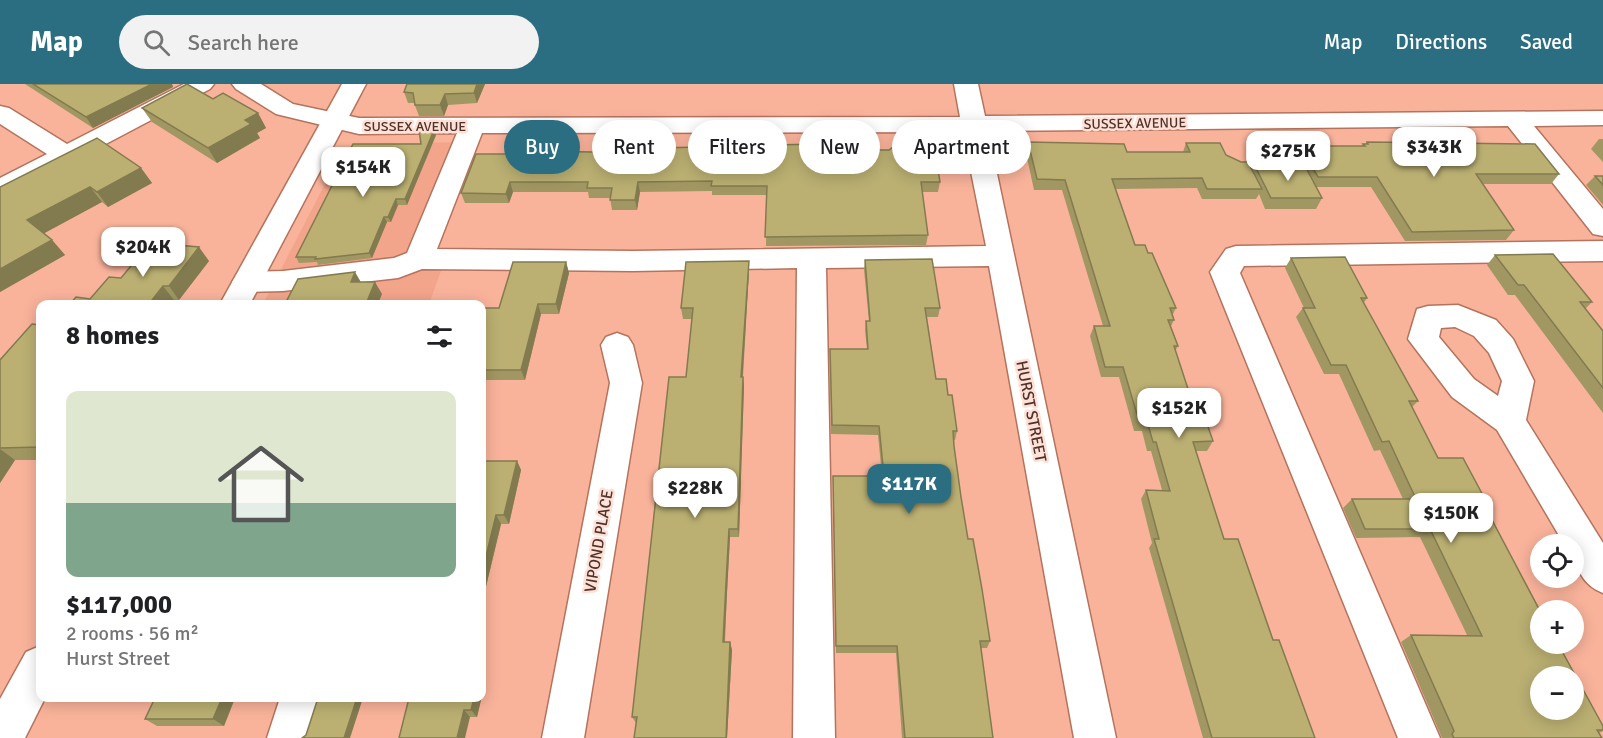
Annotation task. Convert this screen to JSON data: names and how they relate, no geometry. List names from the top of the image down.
{
  "streets": {
    "street": ["SUSSEX AVENUE", "HURST STREET", "VIPOND PLACE"]
  },
  "page": {
    "header": "Map",
    "search": "Search here",
    "nav": ["Map", "Directions", "Saved"],
    "chip": [
      "Buy",
      "Rent",
      "Filters",
      "New",
      "Apartment"
    ],
    "price": [
      "$343K",
      "$275K",
      "$154K",
      "$204K",
      "$152K",
      "$117K",
      "$228K",
      "$150K"
    ],
    "heading": "8 homes",
    "list": [
      {
        "name": "$117,000",
        "note": "2 rooms · 56 m² · Hurst Street"
      }
    ],
    "map_buttons": ["+", "−"]
  }
}
